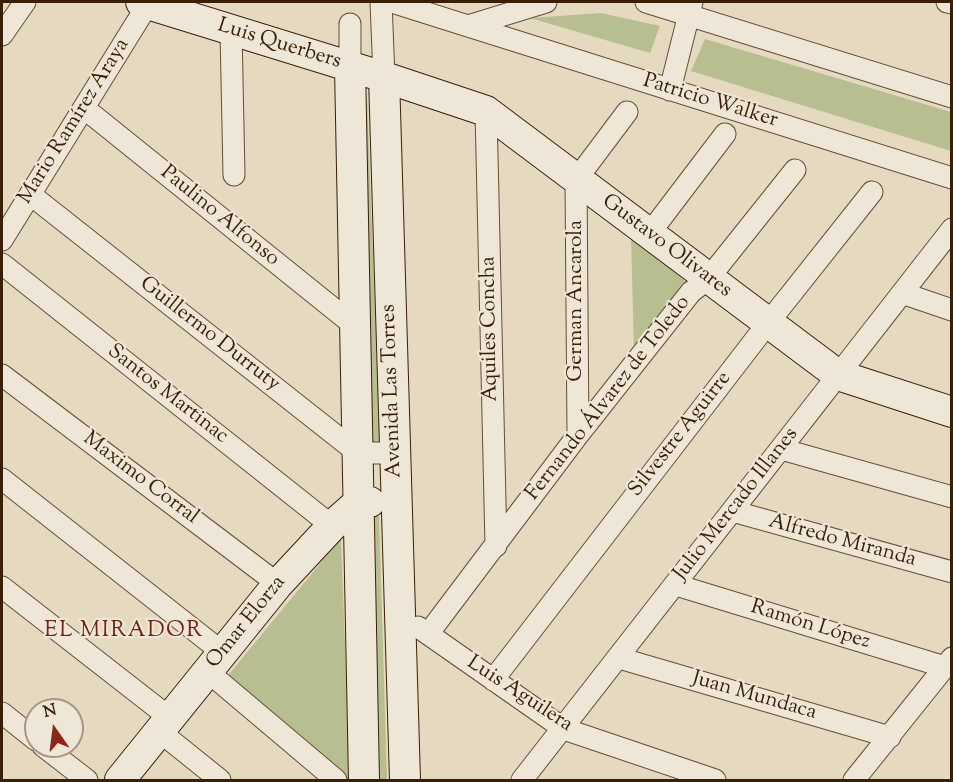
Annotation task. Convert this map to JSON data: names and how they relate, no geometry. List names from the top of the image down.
{
  "streets": {
    "street": [
      "Luis Querbers",
      "Patricio Walker",
      "Mario Ramírez Araya",
      "Paulino Alfonso",
      "Gustavo Olivares",
      "German Ancarola",
      "Aquiles Concha",
      "Guillermo Durruty",
      "Avenida Las Torres",
      "Santos Martinac",
      "Fernando Álvarez de Toledo",
      "Silvestre Aguirre",
      "Maximo Corral",
      "Julio Mercado Illanes",
      "Alfredo Miranda",
      "Omar Elorza",
      "Ramón López",
      "Luis Aguilera",
      "Juan Mundaca"
    ]
  },
  "crossings": [
    ["Luis Querbers", "Mario Ramírez Araya"],
    ["Luis Querbers", "Gustavo Olivares"],
    ["Luis Querbers", "Avenida Las Torres"],
    ["Mario Ramírez Araya", "Paulino Alfonso"],
    ["Mario Ramírez Araya", "Guillermo Durruty"],
    ["Paulino Alfonso", "Avenida Las Torres"],
    ["Gustavo Olivares", "German Ancarola"],
    ["Gustavo Olivares", "Aquiles Concha"],
    ["Gustavo Olivares", "Avenida Las Torres"],
    ["Gustavo Olivares", "Fernando Álvarez de Toledo"],
    ["Gustavo Olivares", "Silvestre Aguirre"],
    ["Gustavo Olivares", "Julio Mercado Illanes"],
    ["German Ancarola", "Fernando Álvarez de Toledo"],
    ["Aquiles Concha", "Fernando Álvarez de Toledo"],
    ["Guillermo Durruty", "Avenida Las Torres"],
    ["Avenida Las Torres", "Omar Elorza"],
    ["Avenida Las Torres", "Luis Aguilera"],
    ["Santos Martinac", "Omar Elorza"],
    ["Fernando Álvarez de Toledo", "Luis Aguilera"],
    ["Silvestre Aguirre", "Luis Aguilera"],
    ["Maximo Corral", "Omar Elorza"],
    ["Julio Mercado Illanes", "Alfredo Miranda"],
    ["Julio Mercado Illanes", "Ramón López"],
    ["Julio Mercado Illanes", "Luis Aguilera"],
    ["Julio Mercado Illanes", "Juan Mundaca"]
  ],
  "districts": ["EL MIRADOR"],
  "north": "top"
}
